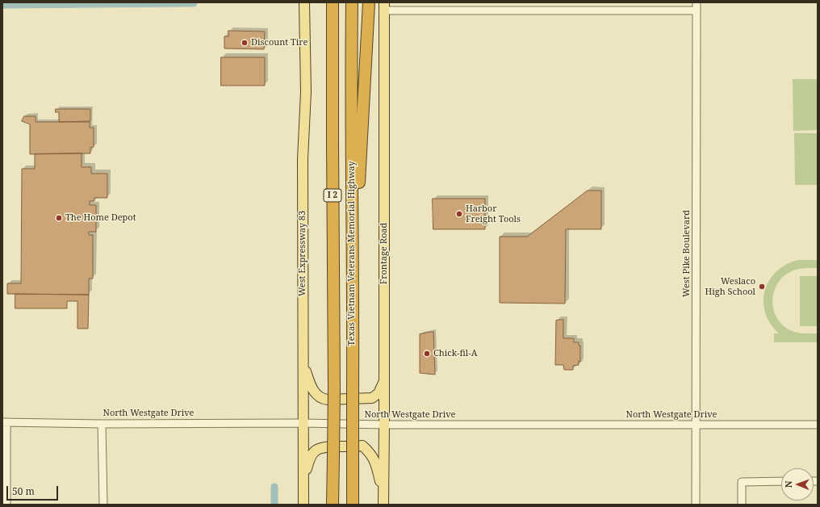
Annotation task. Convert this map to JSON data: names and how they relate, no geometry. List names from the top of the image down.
{
  "streets": {
    "highway": ["I 2", "Texas Vietnam Veterans Memorial Highway"],
    "main road": ["West Expressway 83", "Frontage Road"],
    "street": ["West Pike Boulevard", "North Westgate Drive"]
  },
  "crossings": [
    ["West Expressway 83", "North Westgate Drive"],
    ["Frontage Road", "North Westgate Drive"],
    ["West Pike Boulevard", "North Westgate Drive"]
  ],
  "places": [
    "Discount Tire",
    "Harbor Freight Tools",
    "The Home Depot",
    "Weslaco High School",
    "Chick-fil-A"
  ],
  "scale_bar": "50 m",
  "north": "left"
}
